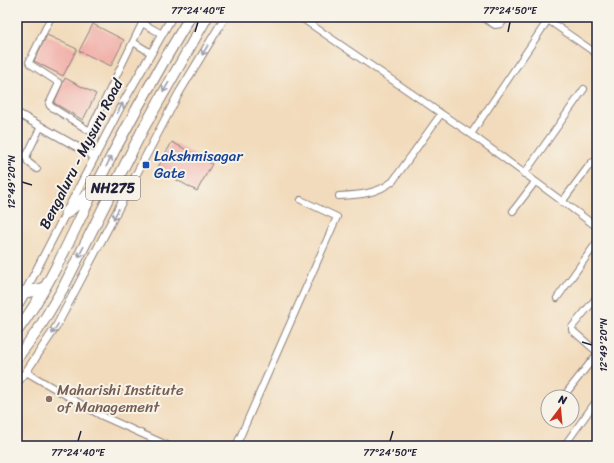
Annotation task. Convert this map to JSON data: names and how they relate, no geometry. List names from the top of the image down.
{
  "streets": {
    "highway": ["NH275"],
    "main road": ["Bengaluru - Mysuru Road"]
  },
  "places": {
    "transit": ["Lakshmisagar Gate"],
    "other": ["Maharishi Institute of Management"]
  },
  "north": "top",
  "coordinates": ["77°24'40\"E", "77°24'50\"E", "12°49'20\"N"]
}
